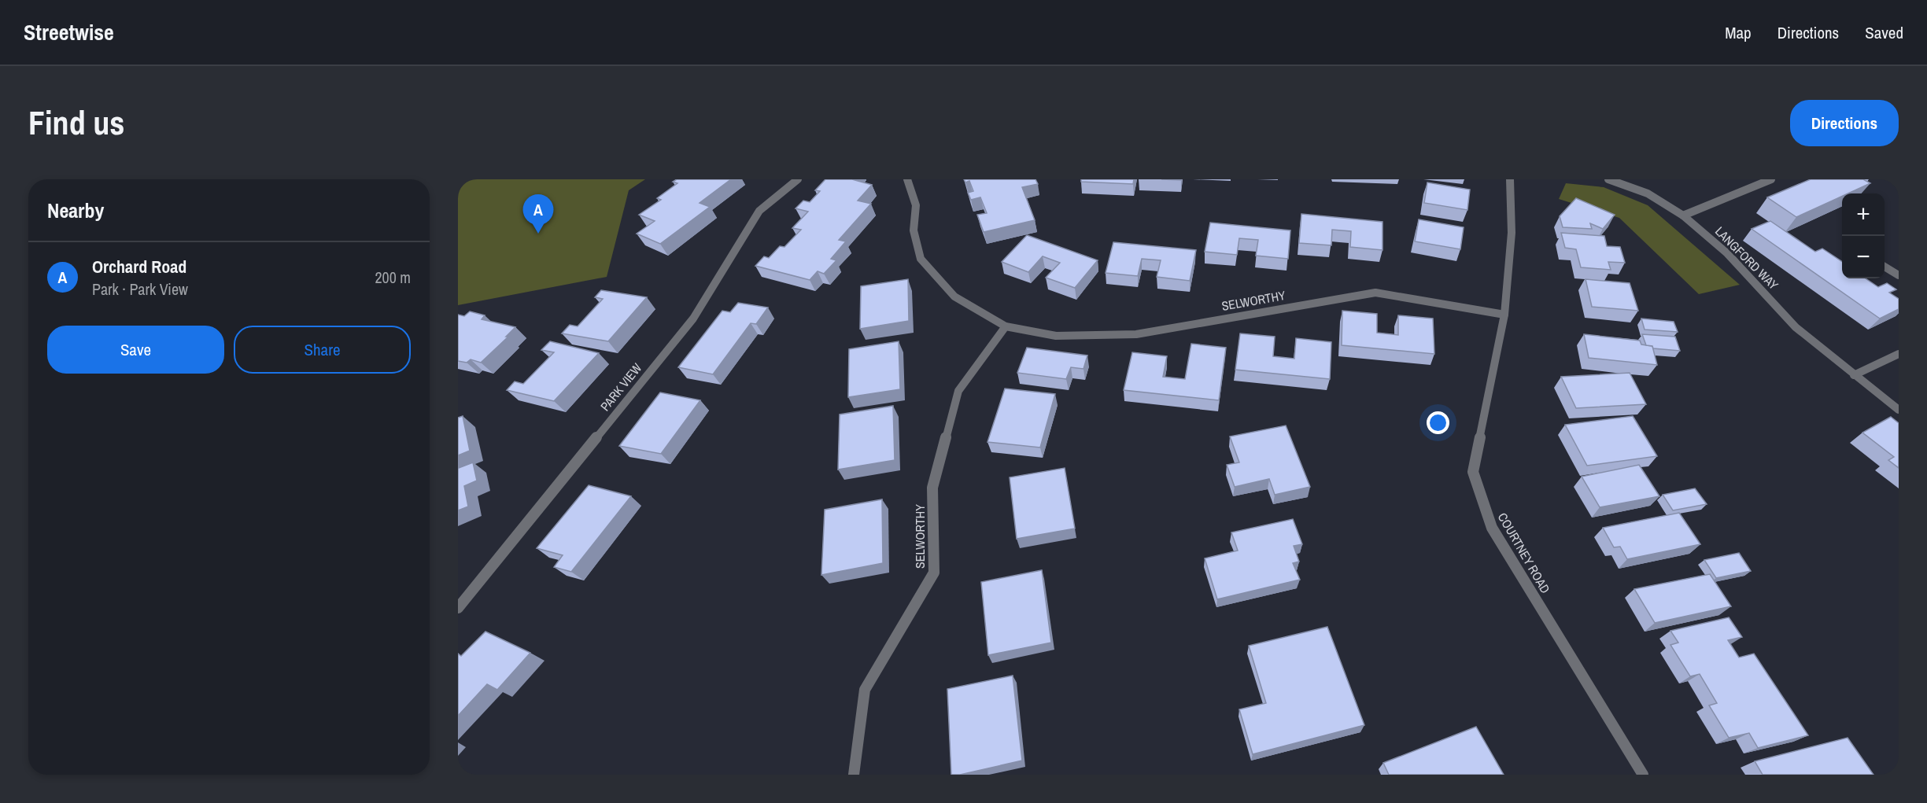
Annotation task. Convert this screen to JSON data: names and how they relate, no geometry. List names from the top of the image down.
{
  "streets": {
    "street": [
      "LANGFORD WAY",
      "SELWORTHY",
      "PARK VIEW",
      "COURTNEY ROAD"
    ]
  },
  "crossings": [
    ["SELWORTHY", "COURTNEY ROAD"]
  ],
  "page": {
    "header": "Streetwise",
    "nav": ["Map", "Directions", "Saved"],
    "buttons": [
      "Directions",
      ["Save", "Share"]
    ],
    "title": "Find us",
    "heading": "Nearby",
    "map_buttons": ["+", "−"],
    "pins": "A",
    "list": [
      {
        "mark": "A",
        "name": "Orchard Road",
        "note": "Park · Park View",
        "value": "200 m"
      }
    ]
  }
}
